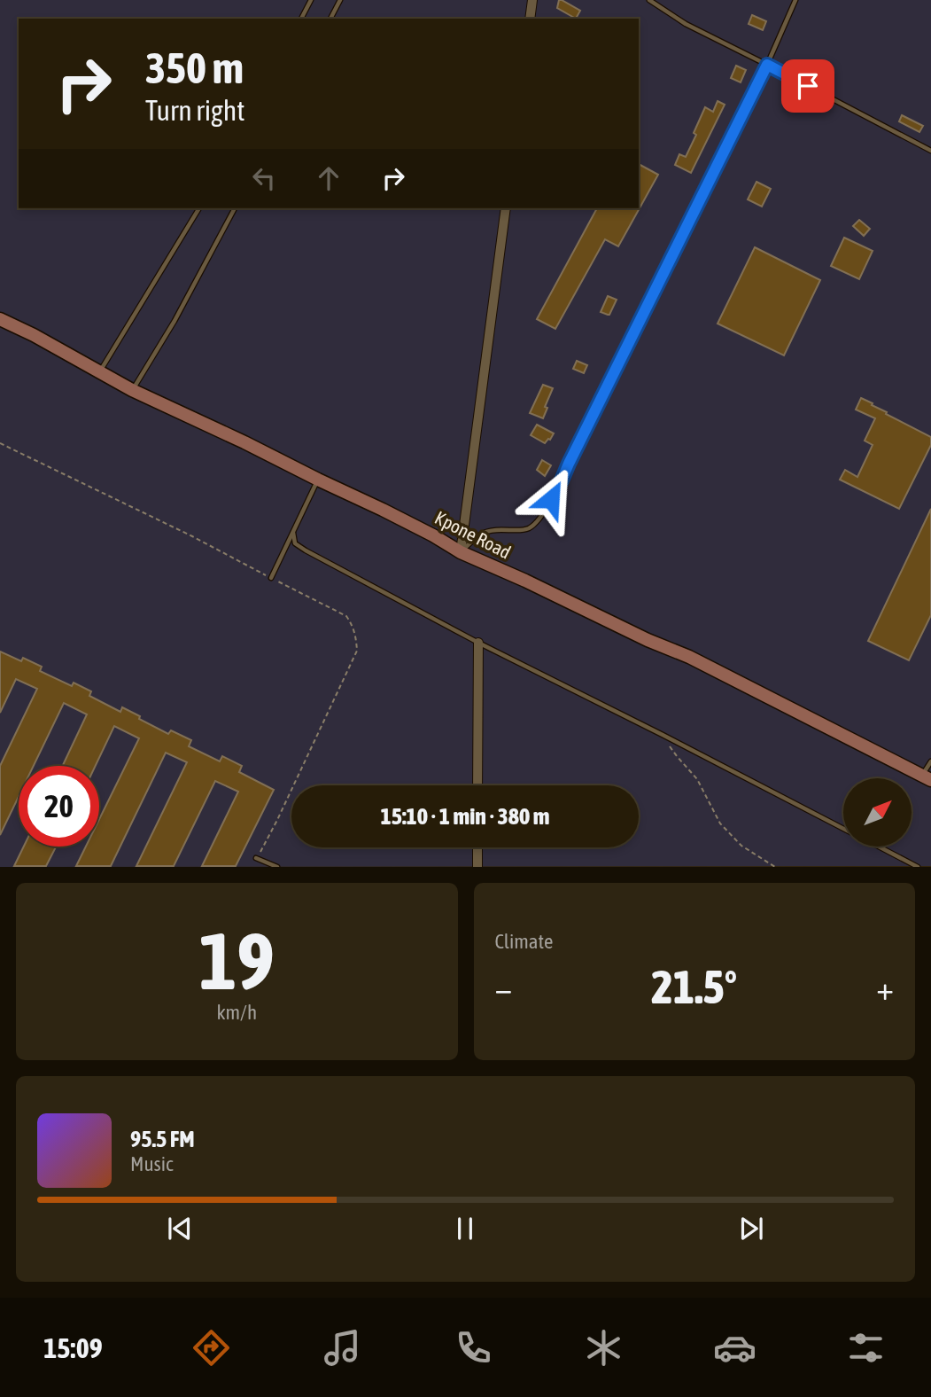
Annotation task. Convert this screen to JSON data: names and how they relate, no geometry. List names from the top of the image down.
{
  "streets": {
    "main road": ["Kpone Road"]
  },
  "north": "top right",
  "page": {
    "turn": ["350 m", "Turn right"],
    "limit": "20",
    "trip": "15:10 · 1 min · 380 m",
    "tile": [
      ["19", "km/h"],
      "Climate"
    ],
    "heat": ["−", "21.5°", "+"],
    "song": ["95.5 FM", "Music"],
    "tabs": "15:09"
  }
}
